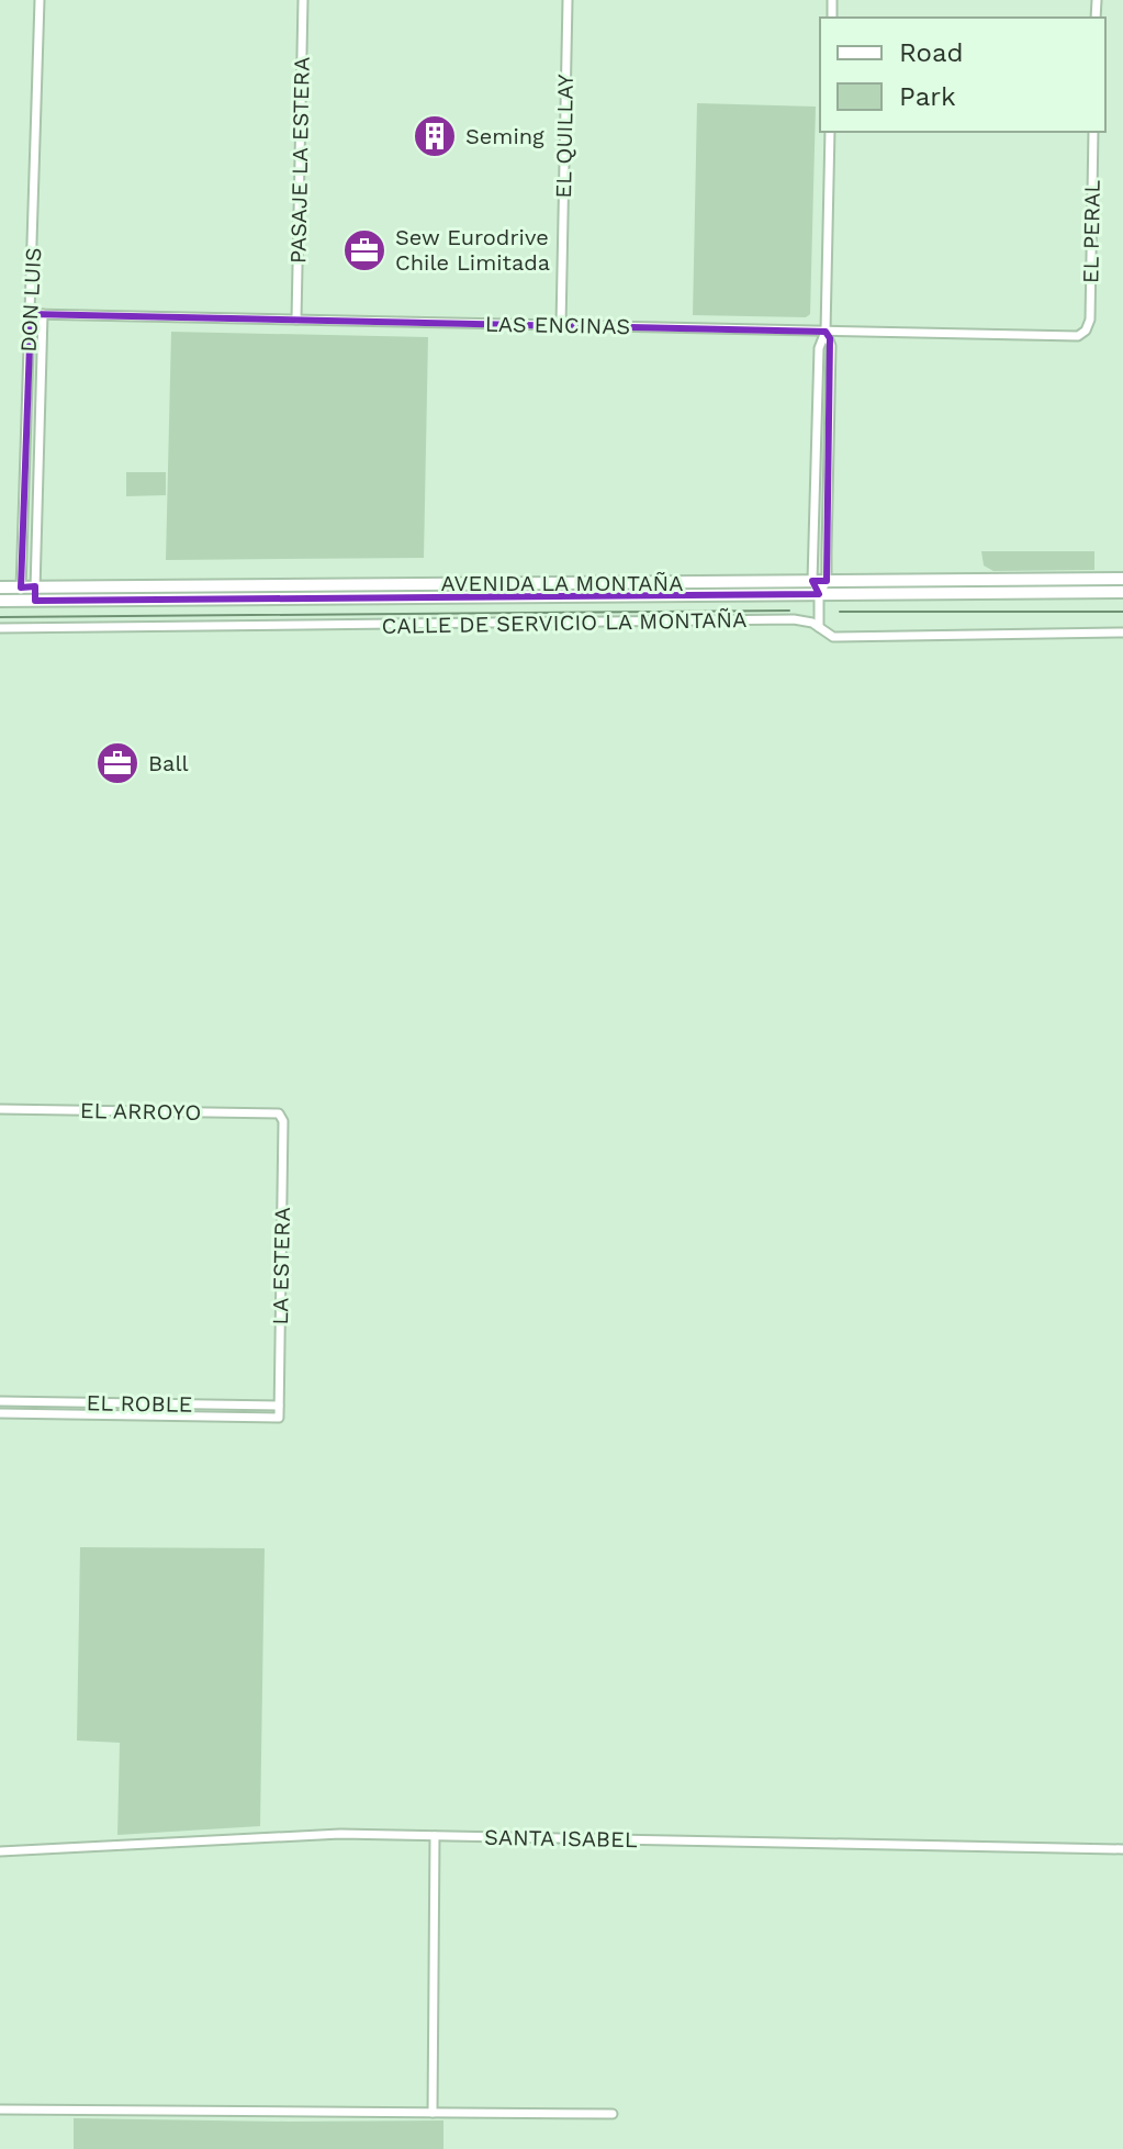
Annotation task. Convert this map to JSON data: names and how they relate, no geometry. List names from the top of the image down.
{
  "streets": {
    "main road": ["AVENIDA LA MONTAÑA"],
    "street": [
      "EL QUILLAY",
      "PASAJE LA ESTERA",
      "EL PERAL",
      "DON LUIS",
      "LAS ENCINAS",
      "CALLE DE SERVICIO LA MONTAÑA",
      "EL ARROYO",
      "LA ESTERA",
      "EL ROBLE",
      "SANTA ISABEL"
    ]
  },
  "crossings": [
    ["EL QUILLAY", "LAS ENCINAS"],
    ["PASAJE LA ESTERA", "LAS ENCINAS"],
    ["EL PERAL", "LAS ENCINAS"],
    ["DON LUIS", "LAS ENCINAS"],
    ["DON LUIS", "AVENIDA LA MONTAÑA"],
    ["EL ARROYO", "LA ESTERA"],
    ["LA ESTERA", "EL ROBLE"]
  ],
  "places": {
    "building": ["Seming"],
    "office": ["Sew Eurodrive Chile Limitada", "Ball"]
  },
  "legend": ["Road", "Park"]
}
